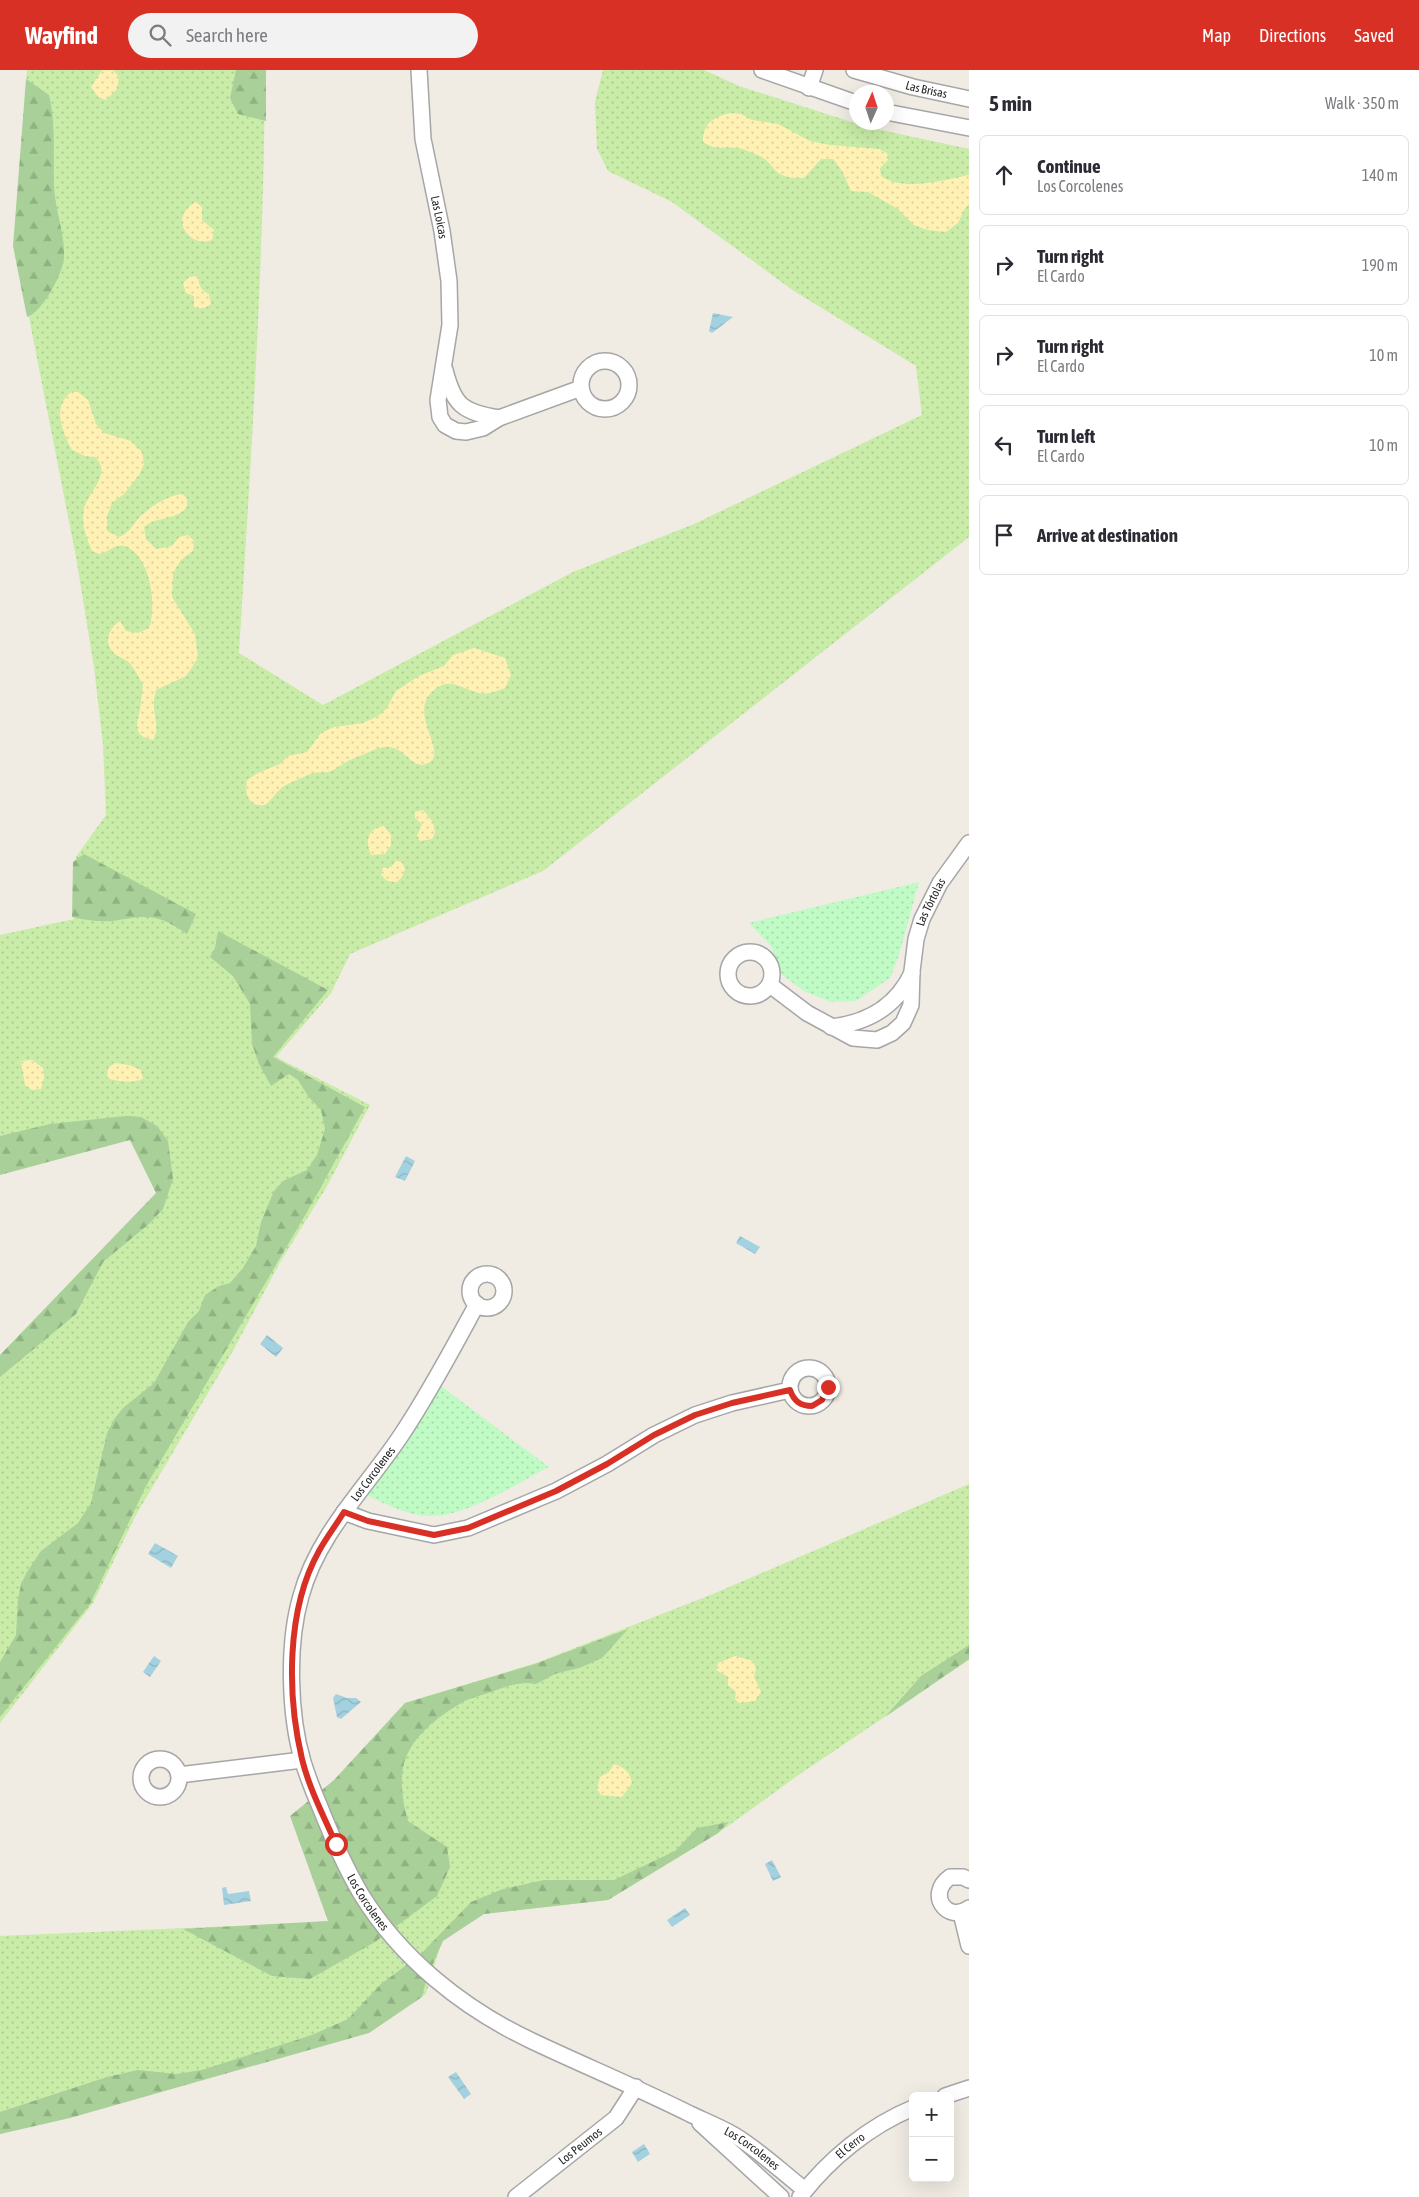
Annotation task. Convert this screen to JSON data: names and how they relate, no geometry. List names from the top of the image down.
{
  "streets": {
    "street": [
      "Las Brisas",
      "Las Loicas",
      "Las Tórtolas",
      "Los Corcolenes",
      "Los Peumos",
      "El Cerro"
    ]
  },
  "crossings": [
    ["Los Corcolenes", "Los Peumos"],
    ["Los Corcolenes", "El Cerro"]
  ],
  "north": "top",
  "page": {
    "header": "Wayfind",
    "search": "Search here",
    "nav": ["Map", "Directions", "Saved"],
    "heading": ["5 min", "Walk · 350 m"],
    "list": [
      ["Continue", "Los Corcolenes", "140 m"],
      ["Turn right", "El Cardo", "190 m"],
      ["Turn right", "El Cardo", "10 m"],
      ["Turn left", "El Cardo", "10 m"],
      "Arrive at destination"
    ],
    "map_buttons": ["+", "−"]
  }
}
